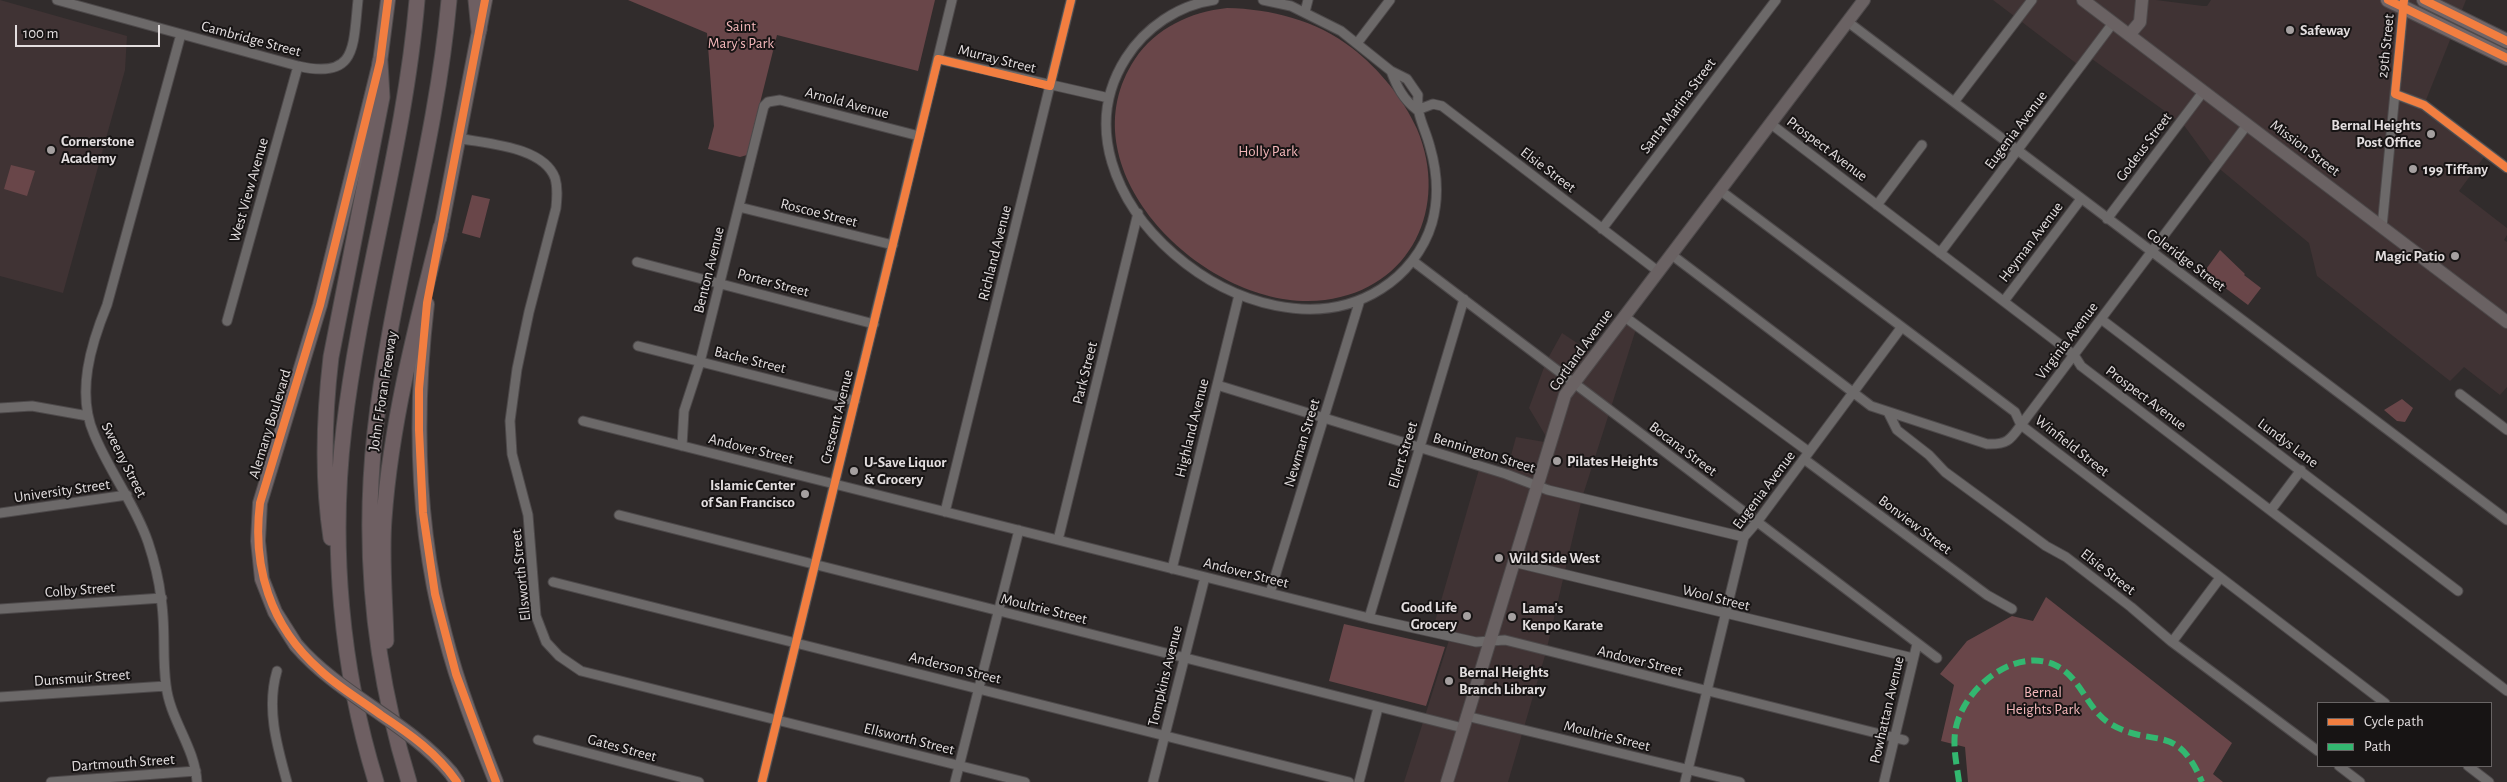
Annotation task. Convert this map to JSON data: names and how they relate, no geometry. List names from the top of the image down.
{
  "streets": {
    "highway": ["John F Foran Freeway"],
    "main road": ["Alemany Boulevard"],
    "street": [
      "Cambridge Street",
      "29th Street",
      "Murray Street",
      "Arnold Avenue",
      "Santa Marina Street",
      "Eugenia Avenue",
      "Godeus Street",
      "Mission Street",
      "Prospect Avenue",
      "Elsie Street",
      "West View Avenue",
      "Roscoe Street",
      "Heyman Avenue",
      "Richland Avenue",
      "Coleridge Street",
      "Benton Avenue",
      "Porter Street",
      "Virginia Avenue",
      "Cortland Avenue",
      "Bache Street",
      "Park Street",
      "Crescent Avenue",
      "Highland Avenue",
      "Newman Street",
      "Lundys Lane",
      "Winfield Street",
      "Andover Street",
      "Bocana Street",
      "Bennington Street",
      "Ellert Street",
      "Sweeny Street",
      "University Street",
      "Bonview Street",
      "Ellsworth Street",
      "Colby Street",
      "Wool Street",
      "Moultrie Street",
      "Anderson Street",
      "Tompkins Avenue",
      "Dunsmuir Street",
      "Powhattan Avenue",
      "Gates Street",
      "Dartmouth Street"
    ]
  },
  "crossings": [
    ["Cambridge Street", "West View Avenue"],
    ["Cambridge Street", "Sweeny Street"],
    ["29th Street", "Mission Street"],
    ["Murray Street", "Richland Avenue"],
    ["Murray Street", "Crescent Avenue"],
    ["Arnold Avenue", "Benton Avenue"],
    ["Arnold Avenue", "Crescent Avenue"],
    ["Santa Marina Street", "Elsie Street"],
    ["Eugenia Avenue", "Mission Street"],
    ["Eugenia Avenue", "Prospect Avenue"],
    ["Eugenia Avenue", "Coleridge Street"],
    ["Eugenia Avenue", "Virginia Avenue"],
    ["Eugenia Avenue", "Winfield Street"],
    ["Eugenia Avenue", "Andover Street"],
    ["Eugenia Avenue", "Bocana Street"],
    ["Eugenia Avenue", "Bennington Street"],
    ["Eugenia Avenue", "Bonview Street"],
    ["Eugenia Avenue", "Wool Street"],
    ["Eugenia Avenue", "Moultrie Street"],
    ["Godeus Street", "Mission Street"],
    ["Godeus Street", "Coleridge Street"],
    ["Mission Street", "Virginia Avenue"],
    ["Prospect Avenue", "Heyman Avenue"],
    ["Prospect Avenue", "Virginia Avenue"],
    ["Prospect Avenue", "Cortland Avenue"],
    ["Elsie Street", "Virginia Avenue"],
    ["Elsie Street", "Cortland Avenue"],
    ["Roscoe Street", "Benton Avenue"],
    ["Roscoe Street", "Crescent Avenue"],
    ["Heyman Avenue", "Coleridge Street"],
    ["Richland Avenue", "Andover Street"],
    ["Coleridge Street", "Virginia Avenue"],
    ["Coleridge Street", "Cortland Avenue"],
    ["Benton Avenue", "Porter Street"],
    ["Benton Avenue", "Bache Street"],
    ["Benton Avenue", "Andover Street"],
    ["Porter Street", "Crescent Avenue"],
    ["Virginia Avenue", "Lundys Lane"],
    ["Virginia Avenue", "Winfield Street"],
    ["Cortland Avenue", "Winfield Street"],
    ["Cortland Avenue", "Andover Street"],
    ["Cortland Avenue", "Bocana Street"],
    ["Cortland Avenue", "Bennington Street"],
    ["Cortland Avenue", "Bonview Street"],
    ["Cortland Avenue", "Wool Street"],
    ["Cortland Avenue", "Moultrie Street"],
    ["Bache Street", "Crescent Avenue"],
    ["Park Street", "Andover Street"],
    ["Crescent Avenue", "Andover Street"],
    ["Crescent Avenue", "Ellsworth Street"],
    ["Crescent Avenue", "Moultrie Street"],
    ["Crescent Avenue", "Anderson Street"],
    ["Highland Avenue", "Andover Street"],
    ["Highland Avenue", "Bennington Street"],
    ["Newman Street", "Andover Street"],
    ["Newman Street", "Bennington Street"],
    ["Andover Street", "Ellert Street"],
    ["Andover Street", "Tompkins Avenue"],
    ["Andover Street", "Powhattan Avenue"],
    ["Bocana Street", "Ellert Street"],
    ["Bocana Street", "Powhattan Avenue"],
    ["Bennington Street", "Ellert Street"],
    ["Sweeny Street", "University Street"],
    ["Sweeny Street", "Colby Street"],
    ["Sweeny Street", "Dunsmuir Street"],
    ["Sweeny Street", "Dartmouth Street"],
    ["Wool Street", "Powhattan Avenue"],
    ["Moultrie Street", "Tompkins Avenue"],
    ["Anderson Street", "Tompkins Avenue"]
  ],
  "parks": ["Saint Mary's Park", "Holly Park", "Bernal Heights Park"],
  "places": [
    "Safeway",
    "Bernal Heights Post Office",
    "Cornerstone Academy",
    "199 Tiffany",
    "Magic Patio",
    "Pilates Heights",
    "U-Save Liquor & Grocery",
    "Islamic Center of San Francisco",
    "Wild Side West",
    "Good Life Grocery",
    "Lama's Kenpo Karate",
    "Bernal Heights Branch Library"
  ],
  "legend": ["Cycle path", "Path"],
  "scale_bar": "100 m"
}
